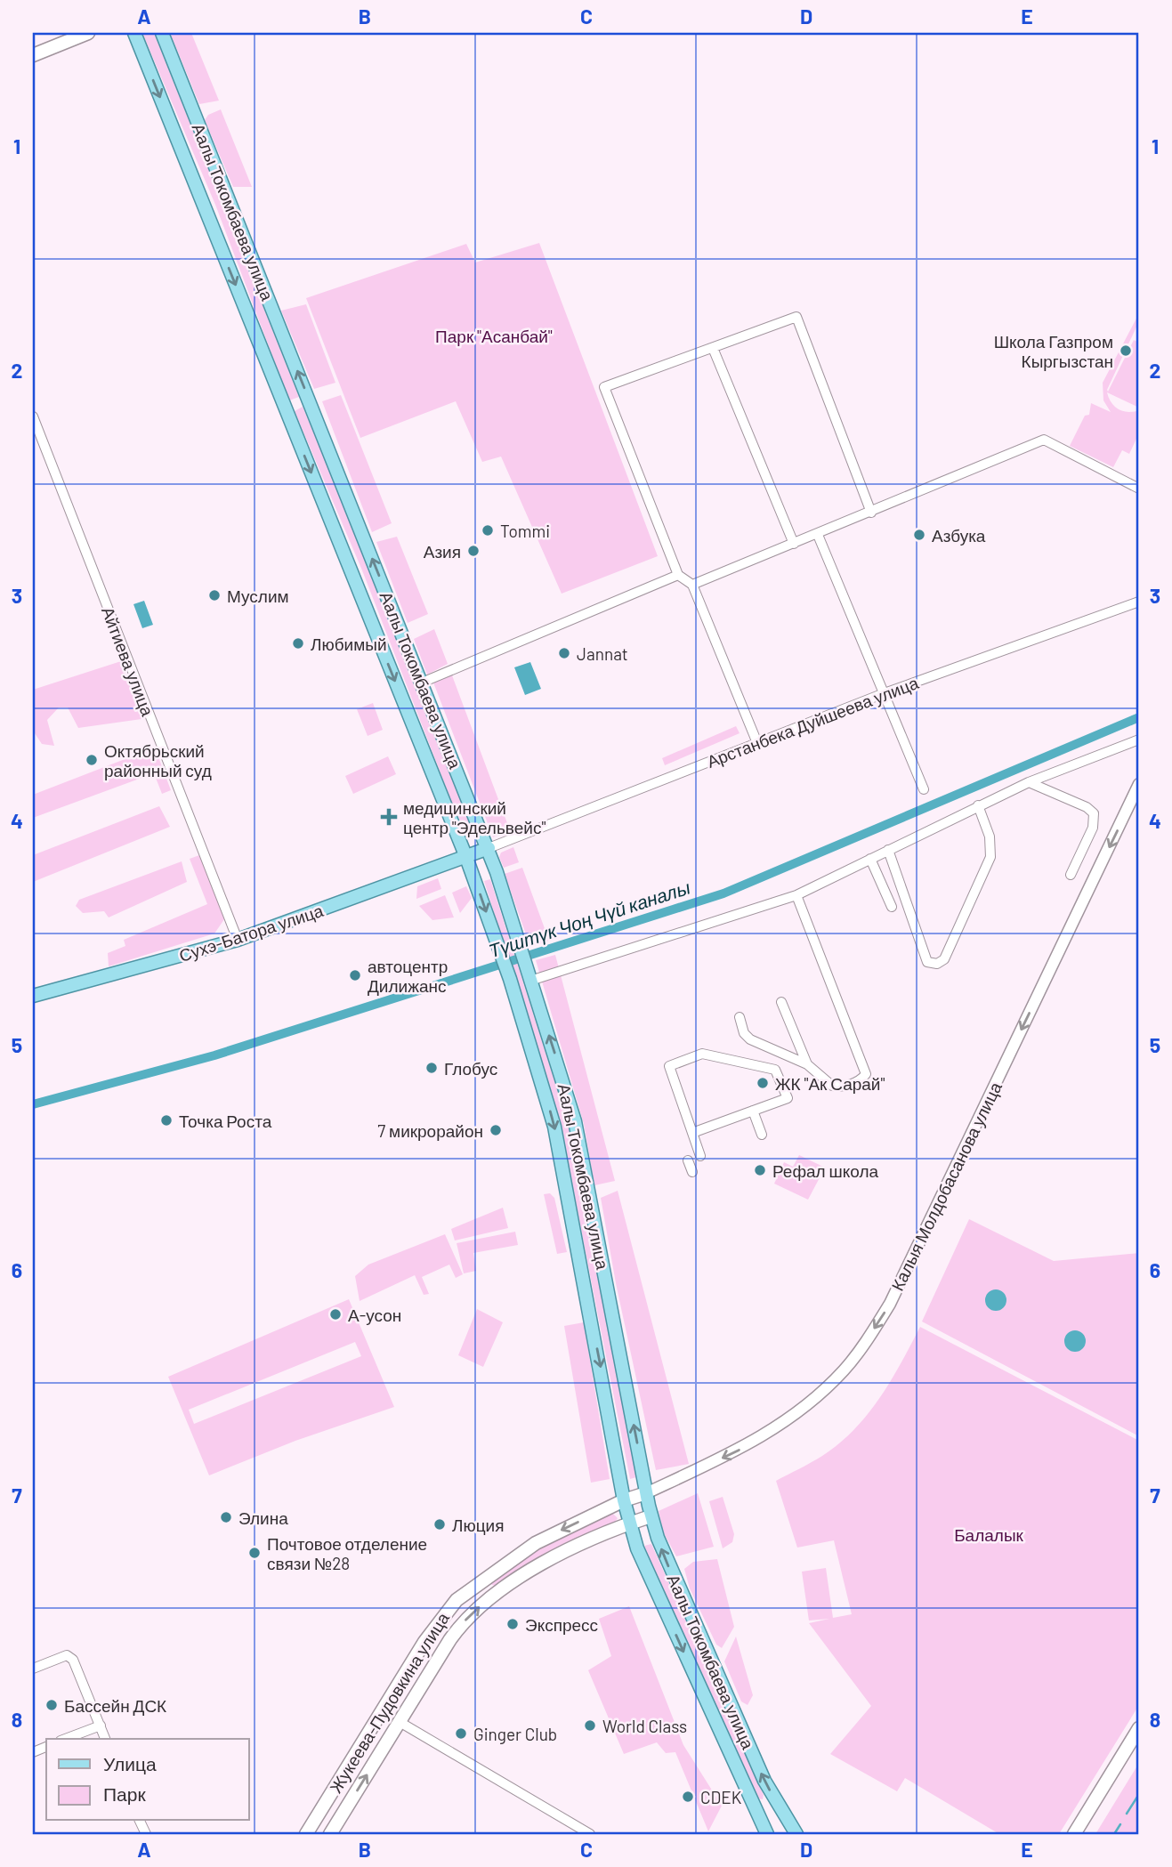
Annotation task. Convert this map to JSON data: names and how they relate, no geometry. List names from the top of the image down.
{
  "streets": {
    "main road": ["Аалы Токомбаева улица", "Сухэ-Батора улица", "Жукеева-Пудовкина улица"],
    "street": ["Айтиева улица", "Арстанбека Дуйшеева улица", "Калыя Молдобасанова улица"]
  },
  "crossings": [
    ["Аалы Токомбаева улица", "Арстанбека Дуйшеева улица"],
    ["Аалы Токомбаева улица", "Сухэ-Батора улица"],
    ["Аалы Токомбаева улица", "Калыя Молдобасанова улица"],
    ["Аалы Токомбаева улица", "Жукеева-Пудовкина улица"],
    ["Айтиева улица", "Сухэ-Батора улица"],
    ["Арстанбека Дуйшеева улица", "Сухэ-Батора улица"],
    ["Калыя Молдобасанова улица", "Жукеева-Пудовкина улица"]
  ],
  "one_way": ["Калыя Молдобасанова улица"],
  "water": ["Түштүк Чоң Чүй каналы"],
  "parks": ["Парк \"Асанбай\"", "Балалык"],
  "places": {
    "other": [
      "Школа Газпром Кыргызстан",
      "Tommi",
      "Азбука",
      "Азия",
      "Муслим",
      "Любимый",
      "Jannat",
      "Октябрьский районный суд",
      "автоцентр Дилижанс",
      "Глобус",
      "ЖК \"Ак Сарай\"",
      "Точка Роста",
      "7 микрорайон",
      "Рефал школа",
      "А-усон",
      "Элина",
      "Люция",
      "Почтовое отделение связи №28",
      "Экспресс",
      "Бассейн ДСК",
      "World Class",
      "Ginger Club",
      "CDEK"
    ],
    "health": ["медицинский центр \"Эдельвейс\""]
  },
  "legend": ["Улица", "Парк"],
  "grid": {
    "columns": [
      "A",
      "B",
      "C",
      "D",
      "E"
    ],
    "rows": [
      "1",
      "2",
      "3",
      "4",
      "5",
      "6",
      "7",
      "8"
    ]
  }
}
